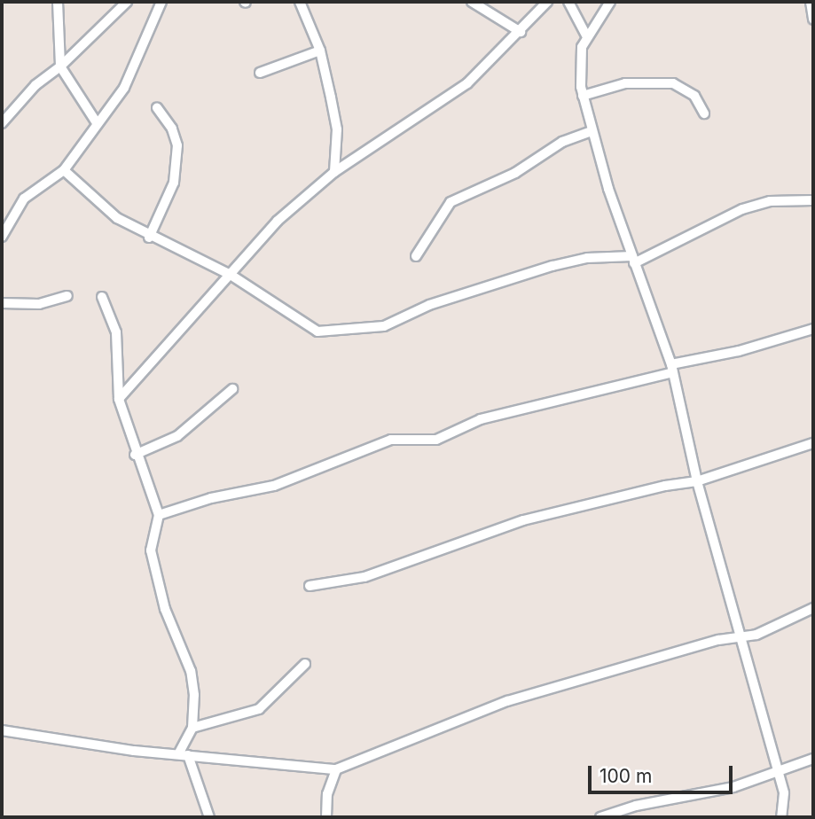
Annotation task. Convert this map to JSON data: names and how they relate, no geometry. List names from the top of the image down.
{
  "scale_bar": "100 m"
}
